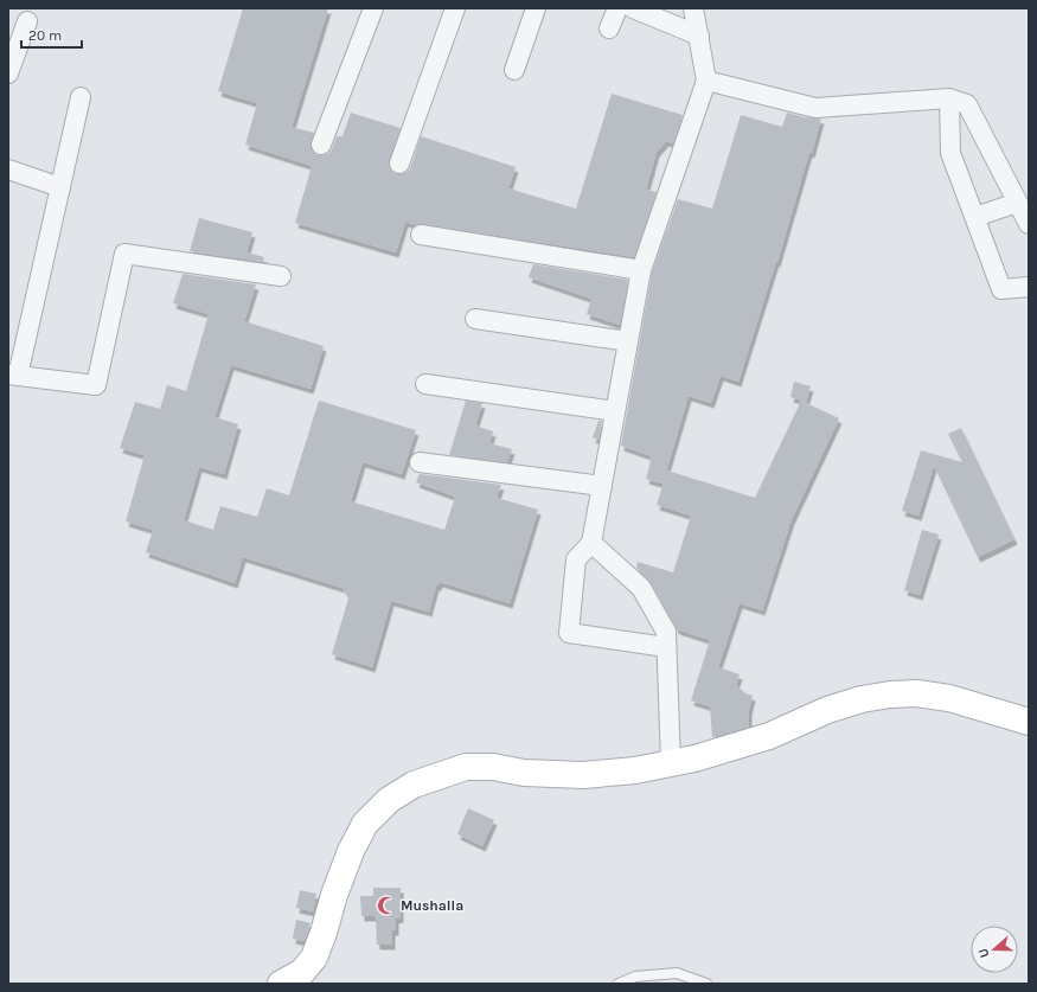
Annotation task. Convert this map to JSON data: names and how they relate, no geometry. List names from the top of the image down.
{
  "places": {
    "mosque": ["Mushalla"]
  },
  "scale_bar": "20 m",
  "north": "left"
}
